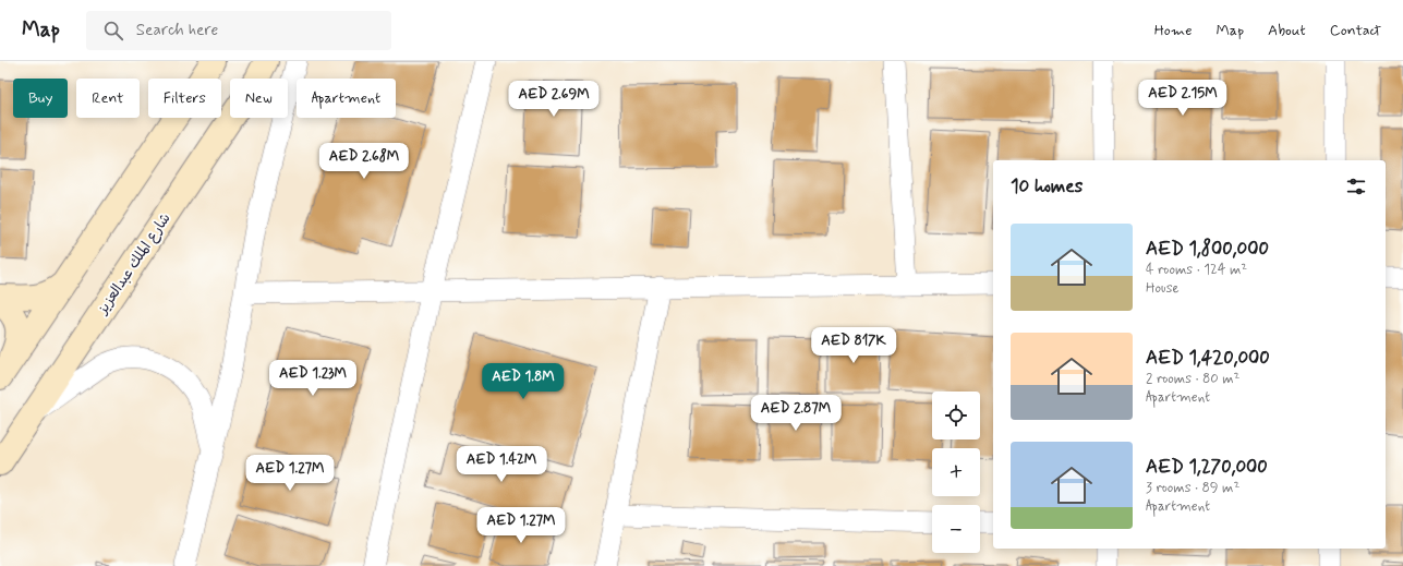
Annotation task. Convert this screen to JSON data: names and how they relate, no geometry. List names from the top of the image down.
{
  "streets": {
    "street": ["شارع الملك عبدالعزيز"]
  },
  "page": {
    "header": "Map",
    "search": "Search here",
    "nav": [
      "Home",
      "Map",
      "About",
      "Contact"
    ],
    "chip": [
      "Buy",
      "Rent",
      "Filters",
      "New",
      "Apartment"
    ],
    "price": [
      "AED 2.15M",
      "AED 2.69M",
      "AED 2.68M",
      "AED 817K",
      "AED 1.23M",
      "AED 1.8M",
      "AED 2.87M",
      "AED 1.42M",
      "AED 1.27M",
      "AED 1.27M"
    ],
    "heading": "10 homes",
    "list": [
      {
        "name": "AED 1,800,000",
        "note": "4 rooms · 124 m² · House"
      },
      {
        "name": "AED 1,420,000",
        "note": "2 rooms · 80 m² · Apartment"
      },
      {
        "name": "AED 1,270,000",
        "note": "3 rooms · 89 m² · Apartment"
      }
    ],
    "map_buttons": ["+", "−"]
  }
}
